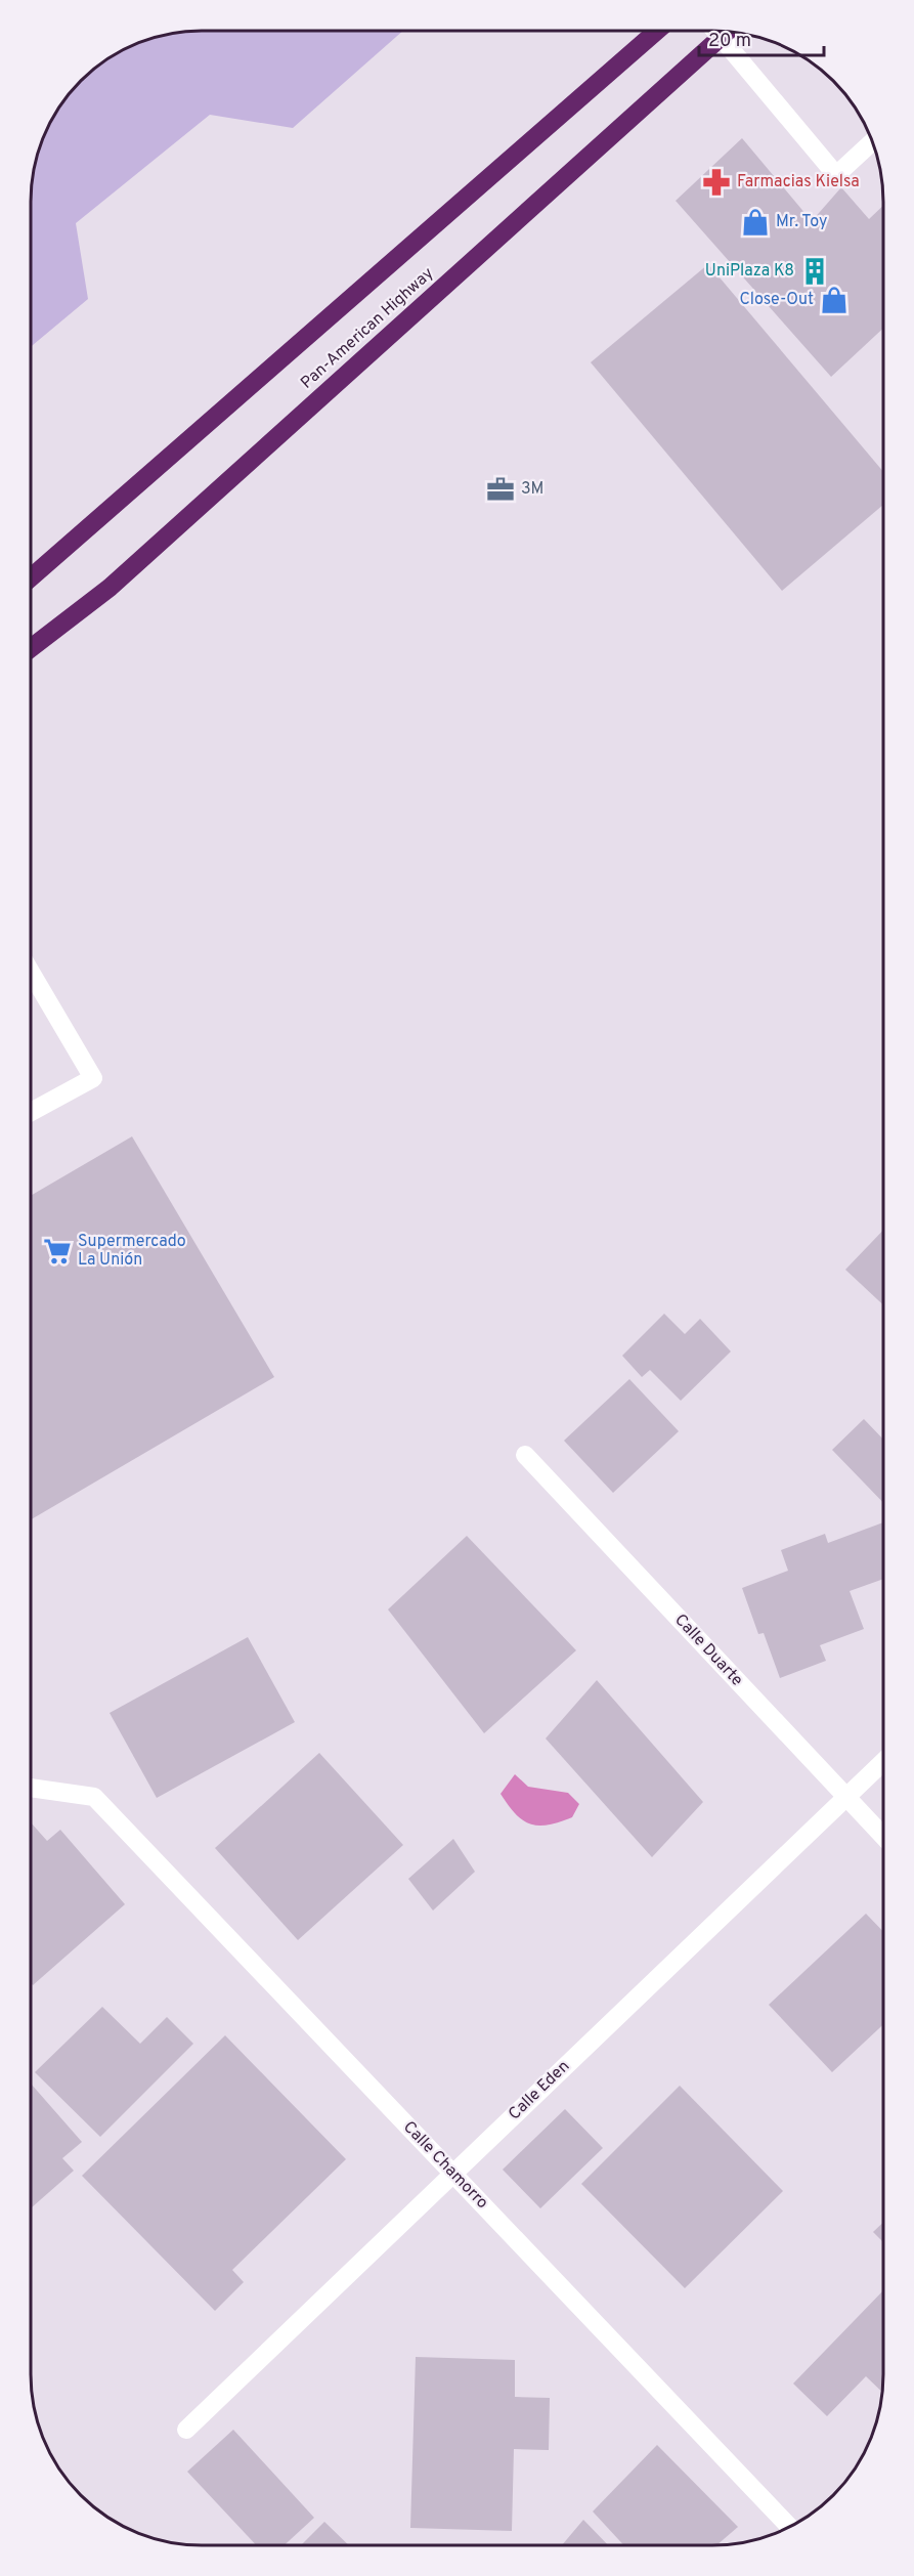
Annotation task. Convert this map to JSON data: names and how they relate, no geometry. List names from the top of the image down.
{
  "streets": {
    "highway": ["Pan-American Highway"],
    "street": ["Calle Duarte", "Calle Eden", "Calle Chamorro"]
  },
  "crossings": [
    ["Calle Duarte", "Calle Eden"],
    ["Calle Eden", "Calle Chamorro"]
  ],
  "places": {
    "pharmacy": ["Farmacias Kielsa"],
    "shop": ["Mr. Toy", "Close-Out"],
    "building": ["UniPlaza K8"],
    "office": ["3M"],
    "supermarket": ["Supermercado La Unión"]
  },
  "scale_bar": "20 m"
}
